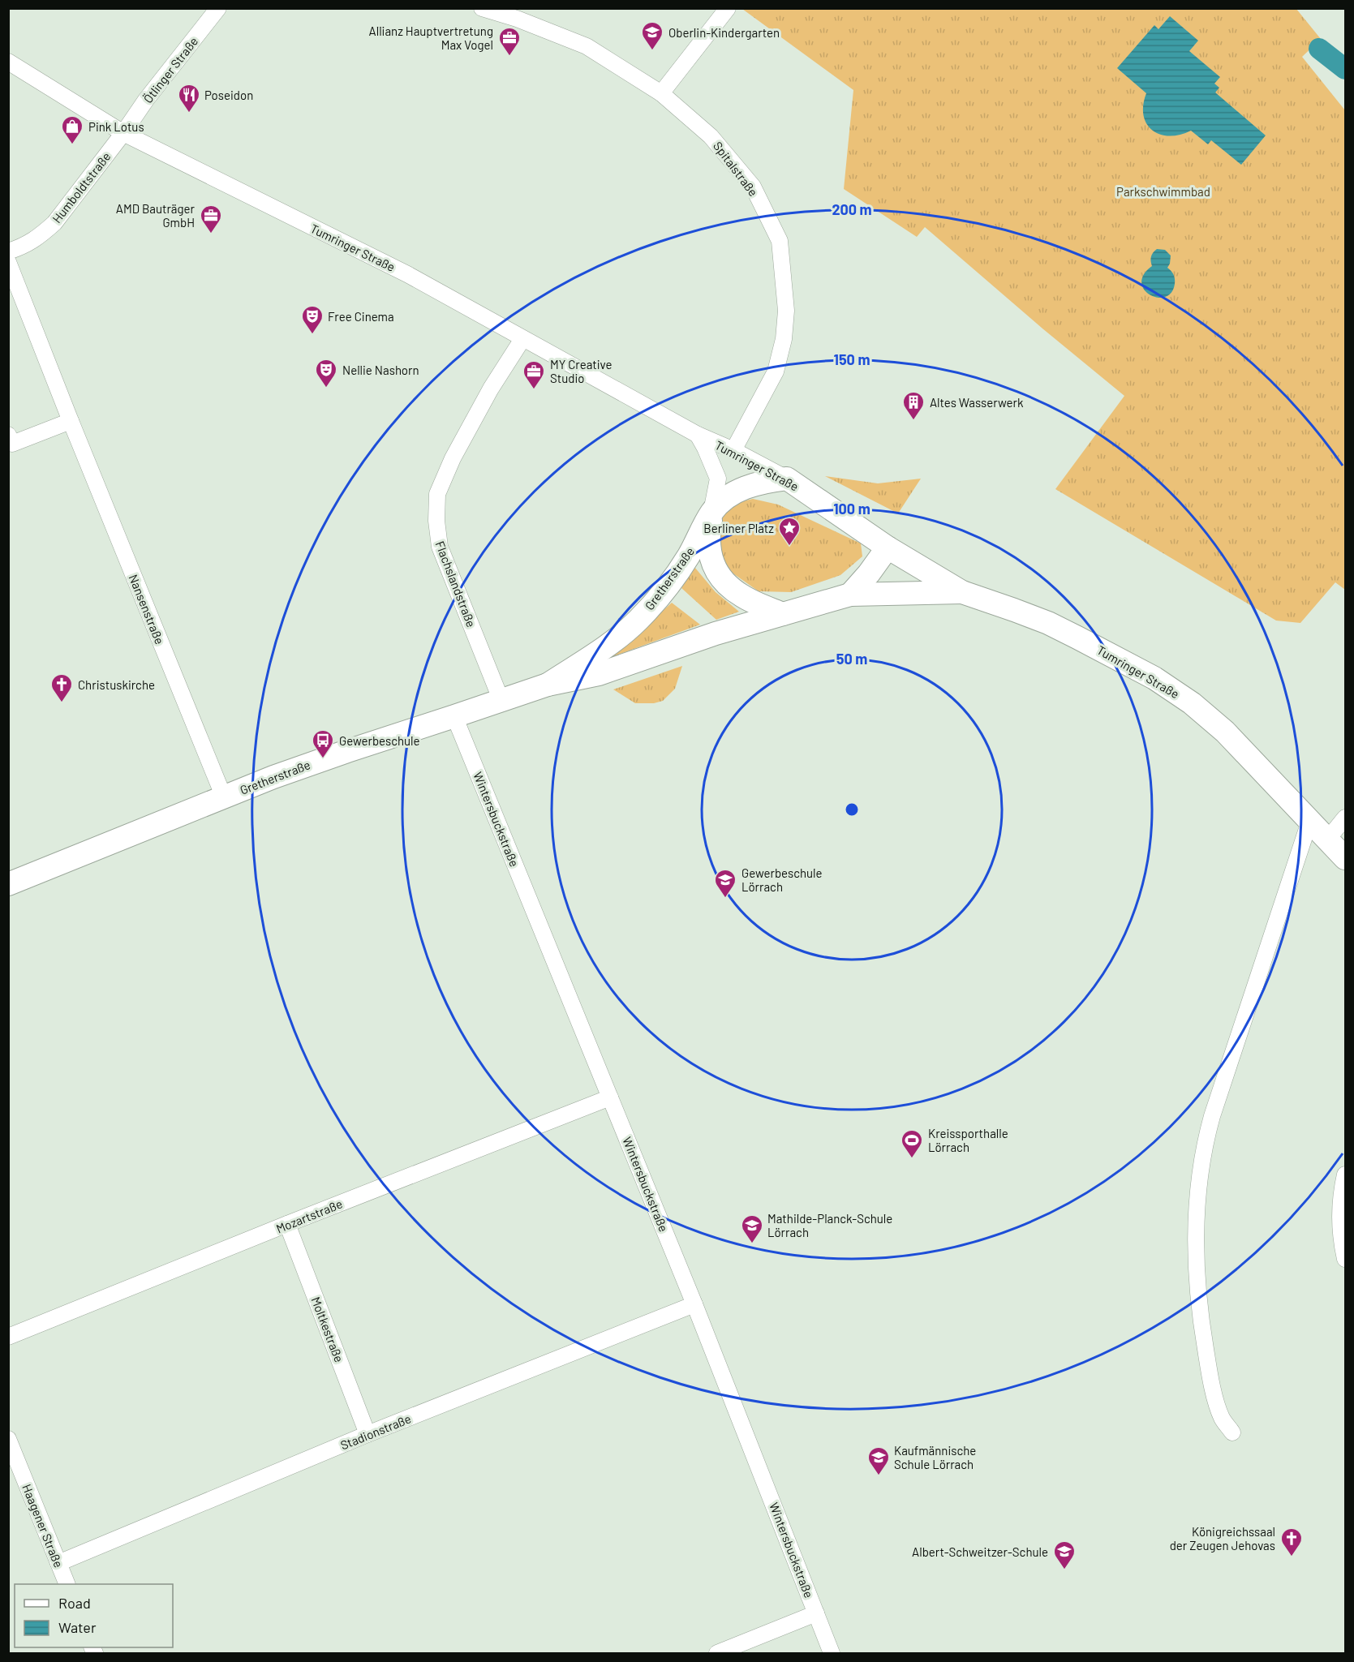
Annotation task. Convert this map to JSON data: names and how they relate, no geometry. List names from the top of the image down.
{
  "streets": {
    "main road": ["Tumringer Straße", "Gretherstraße"],
    "street": [
      "Ötlinger Straße",
      "Spitalstraße",
      "Humboldtstraße",
      "Flachslandstraße",
      "Nansenstraße",
      "Wintersbuckstraße",
      "Mozartstraße",
      "Moltkestraße",
      "Stadionstraße",
      "Haagener Straße"
    ]
  },
  "crossings": [
    ["Ötlinger Straße", "Humboldtstraße"],
    ["Ötlinger Straße", "Tumringer Straße"],
    ["Spitalstraße", "Tumringer Straße"],
    ["Humboldtstraße", "Tumringer Straße"],
    ["Tumringer Straße", "Gretherstraße"],
    ["Tumringer Straße", "Flachslandstraße"],
    ["Gretherstraße", "Flachslandstraße"],
    ["Gretherstraße", "Nansenstraße"],
    ["Gretherstraße", "Wintersbuckstraße"],
    ["Wintersbuckstraße", "Mozartstraße"],
    ["Wintersbuckstraße", "Stadionstraße"],
    ["Mozartstraße", "Moltkestraße"],
    ["Moltkestraße", "Stadionstraße"],
    ["Stadionstraße", "Haagener Straße"]
  ],
  "parks": ["Parkschwimmbad"],
  "places": {
    "school or university": [
      "Oberlin-Kindergarten",
      "Gewerbeschule Lörrach",
      "Mathilde-Planck-Schule Lörrach",
      "Kaufmännische Schule Lörrach",
      "Albert-Schweitzer-Schule"
    ],
    "office": ["Allianz Hauptvertretung Max Vogel", "AMD Bauträger GmbH", "MY Creative Studio"],
    "restaurant": ["Poseidon"],
    "shop": ["Pink Lotus"],
    "theatre": ["Free Cinema", "Nellie Nashorn"],
    "building": ["Altes Wasserwerk"],
    "place": ["Berliner Platz"],
    "church": ["Christuskirche", "Königreichssaal der Zeugen Jehovas"],
    "bus stop": ["Gewerbeschule"],
    "sports": ["Kreissporthalle Lörrach"]
  },
  "legend": ["Road", "Water"],
  "rings": [
    "200 m",
    "150 m",
    "100 m",
    "50 m"
  ]
}
